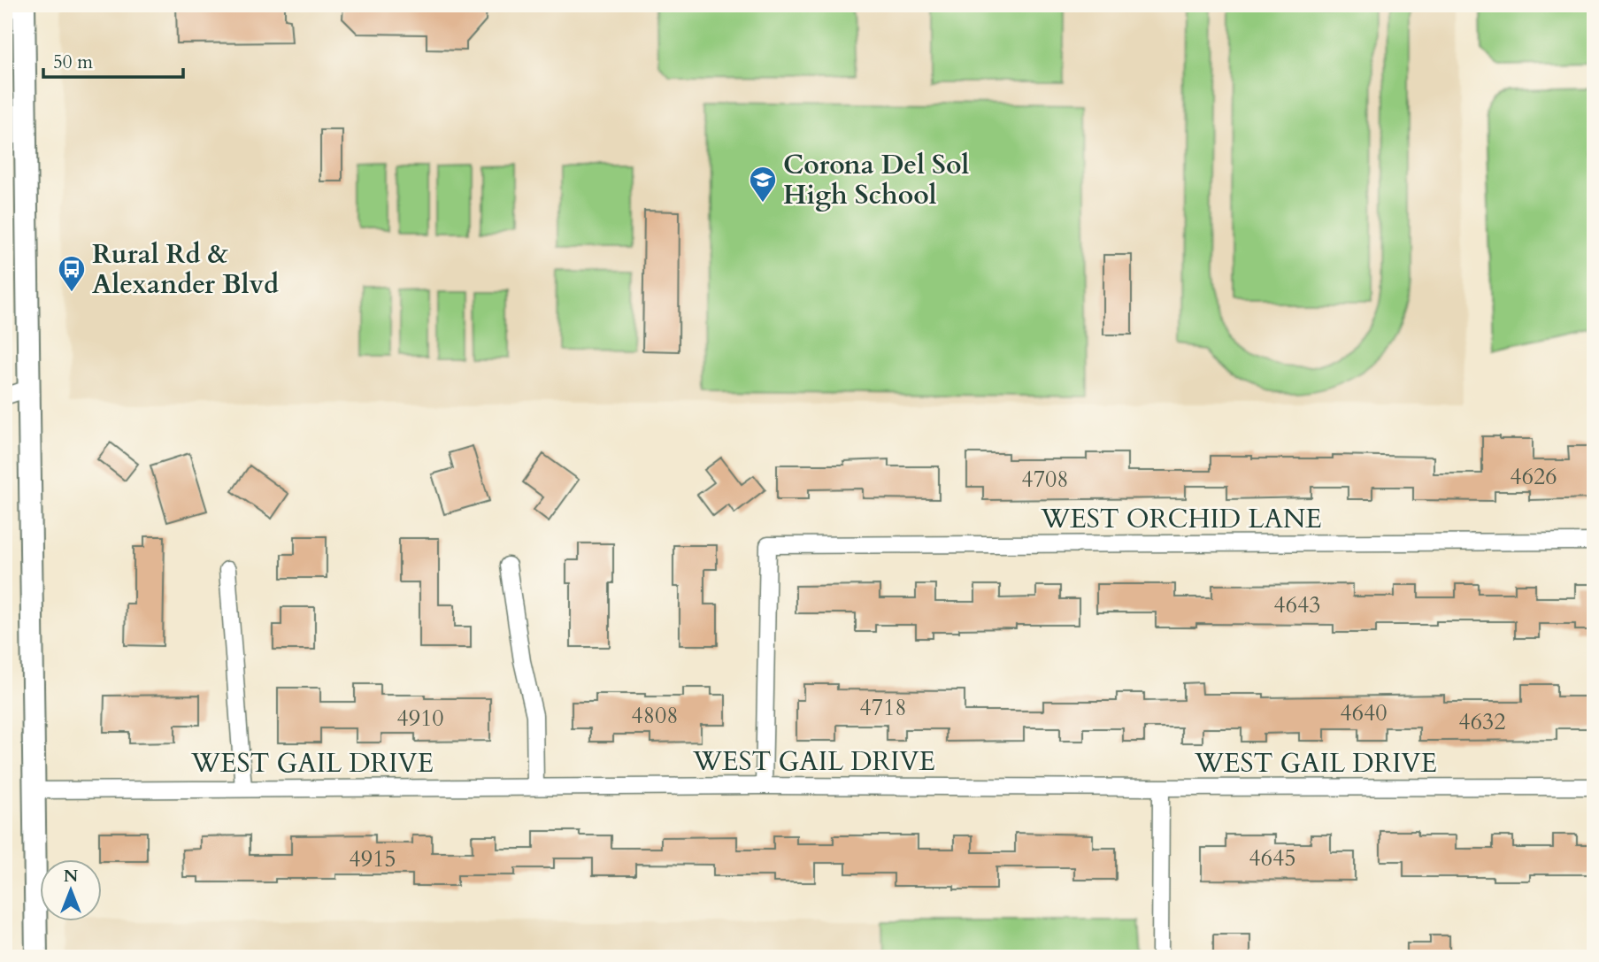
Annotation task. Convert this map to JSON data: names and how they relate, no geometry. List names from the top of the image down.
{
  "streets": {
    "street": ["WEST ORCHID LANE", "WEST GAIL DRIVE"]
  },
  "crossings": [
    ["WEST ORCHID LANE", "WEST GAIL DRIVE"]
  ],
  "places": {
    "school or university": ["Corona Del Sol High School"],
    "bus stop": ["Rural Rd & Alexander Blvd"]
  },
  "house_numbers": [
    "4626",
    "4708",
    "4643",
    "4718",
    "4640",
    "4808",
    "4910",
    "4632",
    "4645",
    "4915"
  ],
  "scale_bar": "50 m",
  "north": "top"
}
